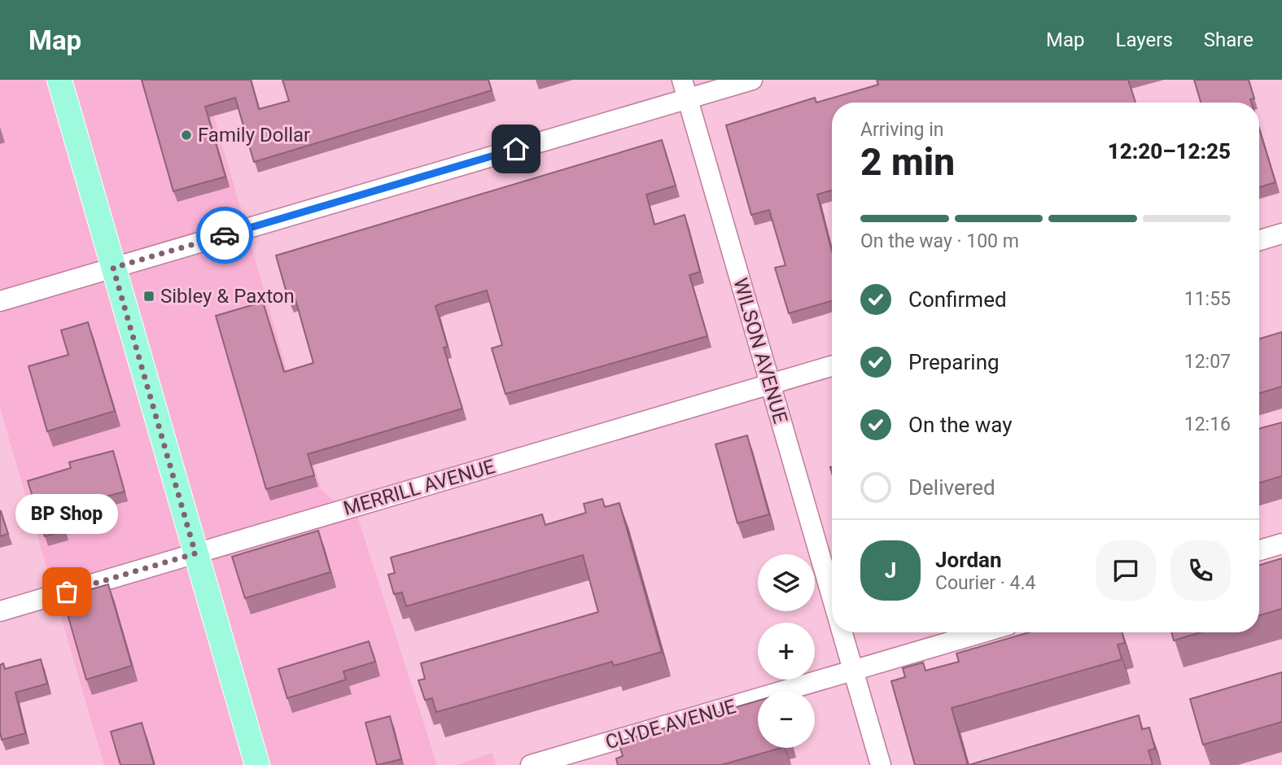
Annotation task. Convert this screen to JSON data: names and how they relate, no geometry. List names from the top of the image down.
{
  "streets": {
    "street": ["WILSON AVENUE", "MERRILL AVENUE", "CLYDE AVENUE"]
  },
  "crossings": [
    ["WILSON AVENUE", "MERRILL AVENUE"],
    ["WILSON AVENUE", "CLYDE AVENUE"]
  ],
  "places": {
    "other": ["Family Dollar", "BP Shop"],
    "transit": ["Sibley & Paxton"]
  },
  "page": {
    "header": "Map",
    "nav": ["Map", "Layers", "Share"],
    "heading": ["2 min", "Arriving in", "12:20–12:25"],
    "panel": ["Jordan", "Courier · 4.4"],
    "bar": "On the way · 100 m",
    "list": [
      ["Confirmed", "11:55"],
      ["Preparing", "12:07"],
      ["On the way", "12:16"],
      "Delivered"
    ],
    "bubble": "BP Shop",
    "round": "J",
    "map_buttons": ["+", "−"]
  }
}
